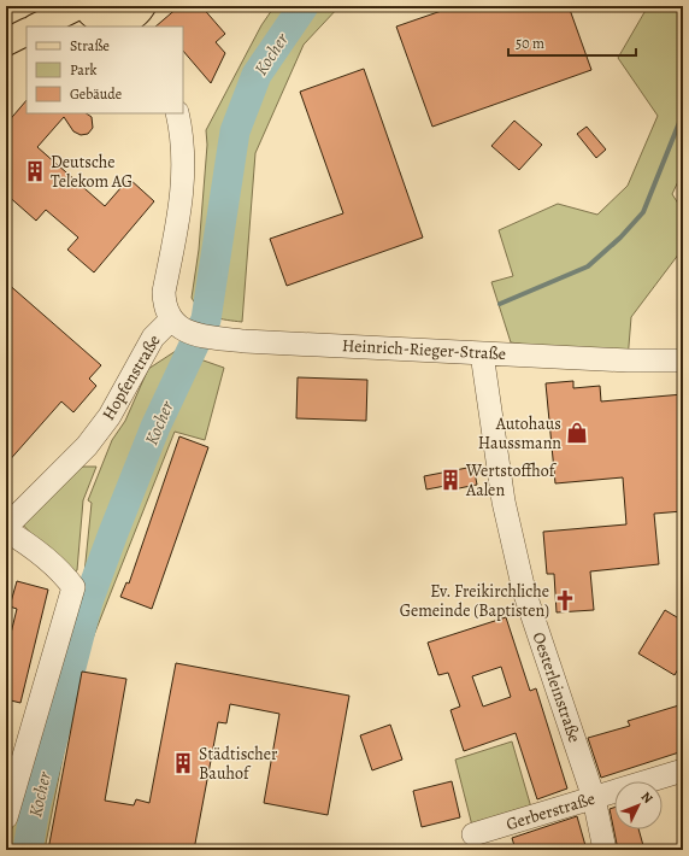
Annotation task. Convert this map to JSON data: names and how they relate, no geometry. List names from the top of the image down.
{
  "streets": {
    "street": [
      "Heinrich-Rieger-Straße",
      "Hopfenstraße",
      "Oesterleinstraße",
      "Gerberstraße"
    ]
  },
  "crossings": [
    ["Heinrich-Rieger-Straße", "Hopfenstraße"],
    ["Heinrich-Rieger-Straße", "Oesterleinstraße"],
    ["Oesterleinstraße", "Gerberstraße"]
  ],
  "water": ["Kocher"],
  "places": {
    "building": ["Deutsche Telekom AG", "Wertstoffhof Aalen", "Städtischer Bauhof"],
    "shop": ["Autohaus Haussmann"],
    "church": ["Ev. Freikirchliche Gemeinde (Baptisten)"]
  },
  "legend": ["Straße", "Park", "Gebäude"],
  "scale_bar": "50 m",
  "north": "top right"
}
